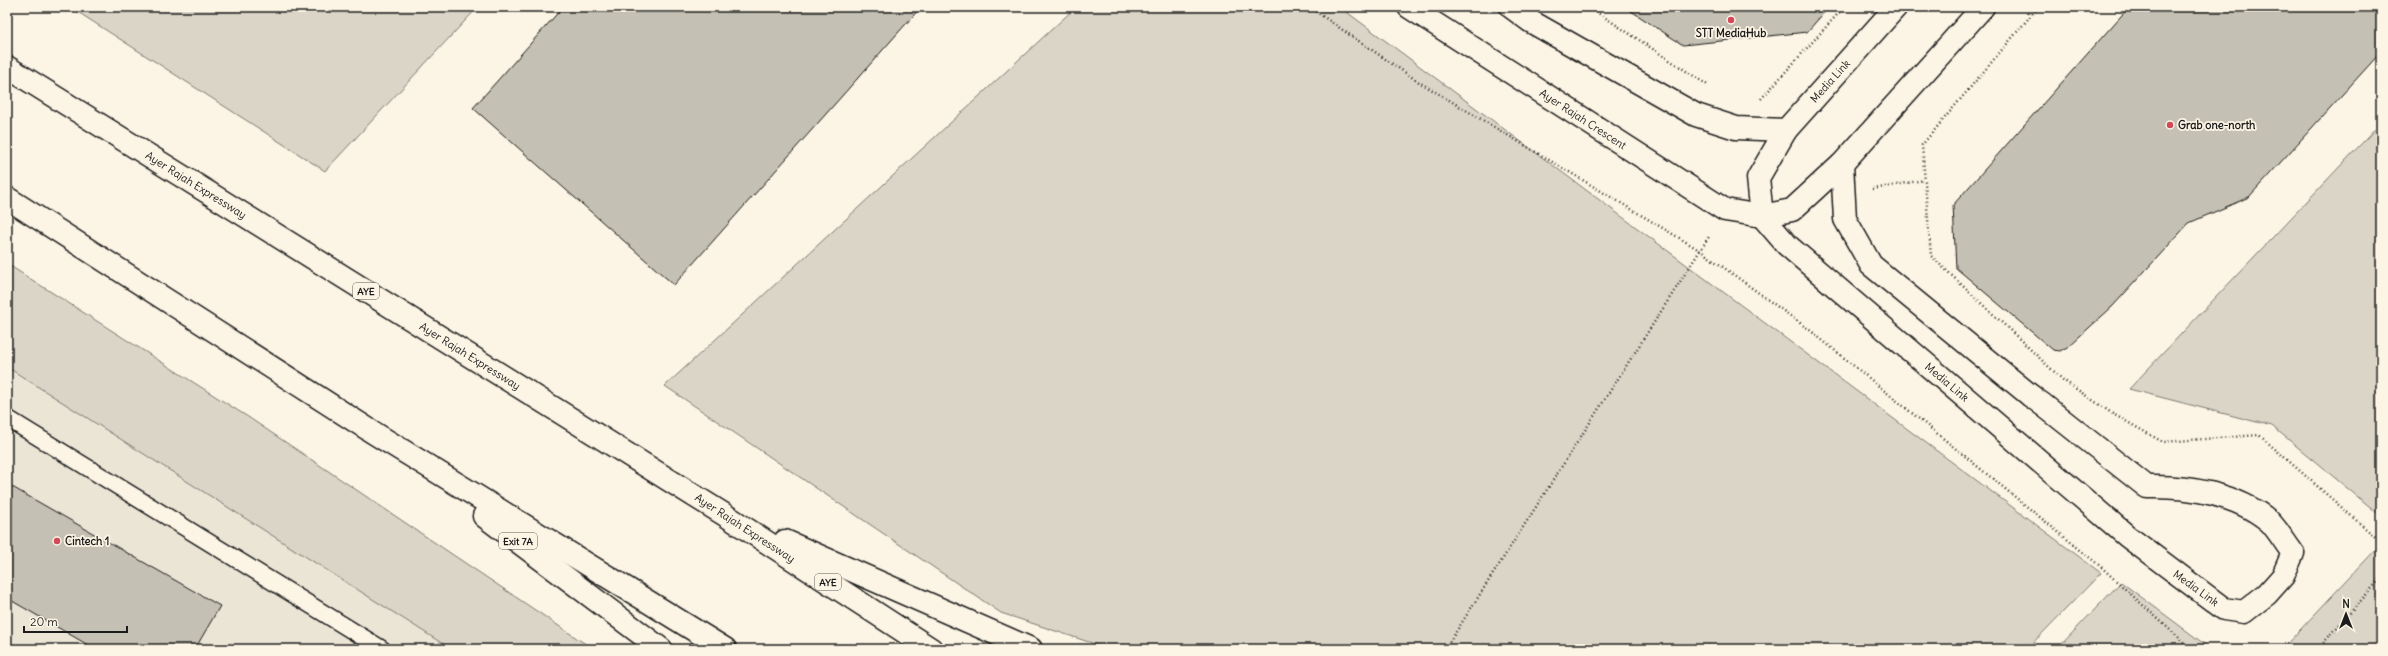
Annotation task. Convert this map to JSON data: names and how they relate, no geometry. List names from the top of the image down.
{
  "streets": {
    "main road": [
      "Media Link",
      "Ayer Rajah Crescent",
      "Ayer Rajah Expressway",
      "AYE",
      "Exit 7A"
    ]
  },
  "crossings": [
    ["Media Link", "Ayer Rajah Crescent"]
  ],
  "places": ["STT MediaHub", "Grab one-north", "Cintech 1"],
  "scale_bar": "20 m",
  "north": "top"
}
